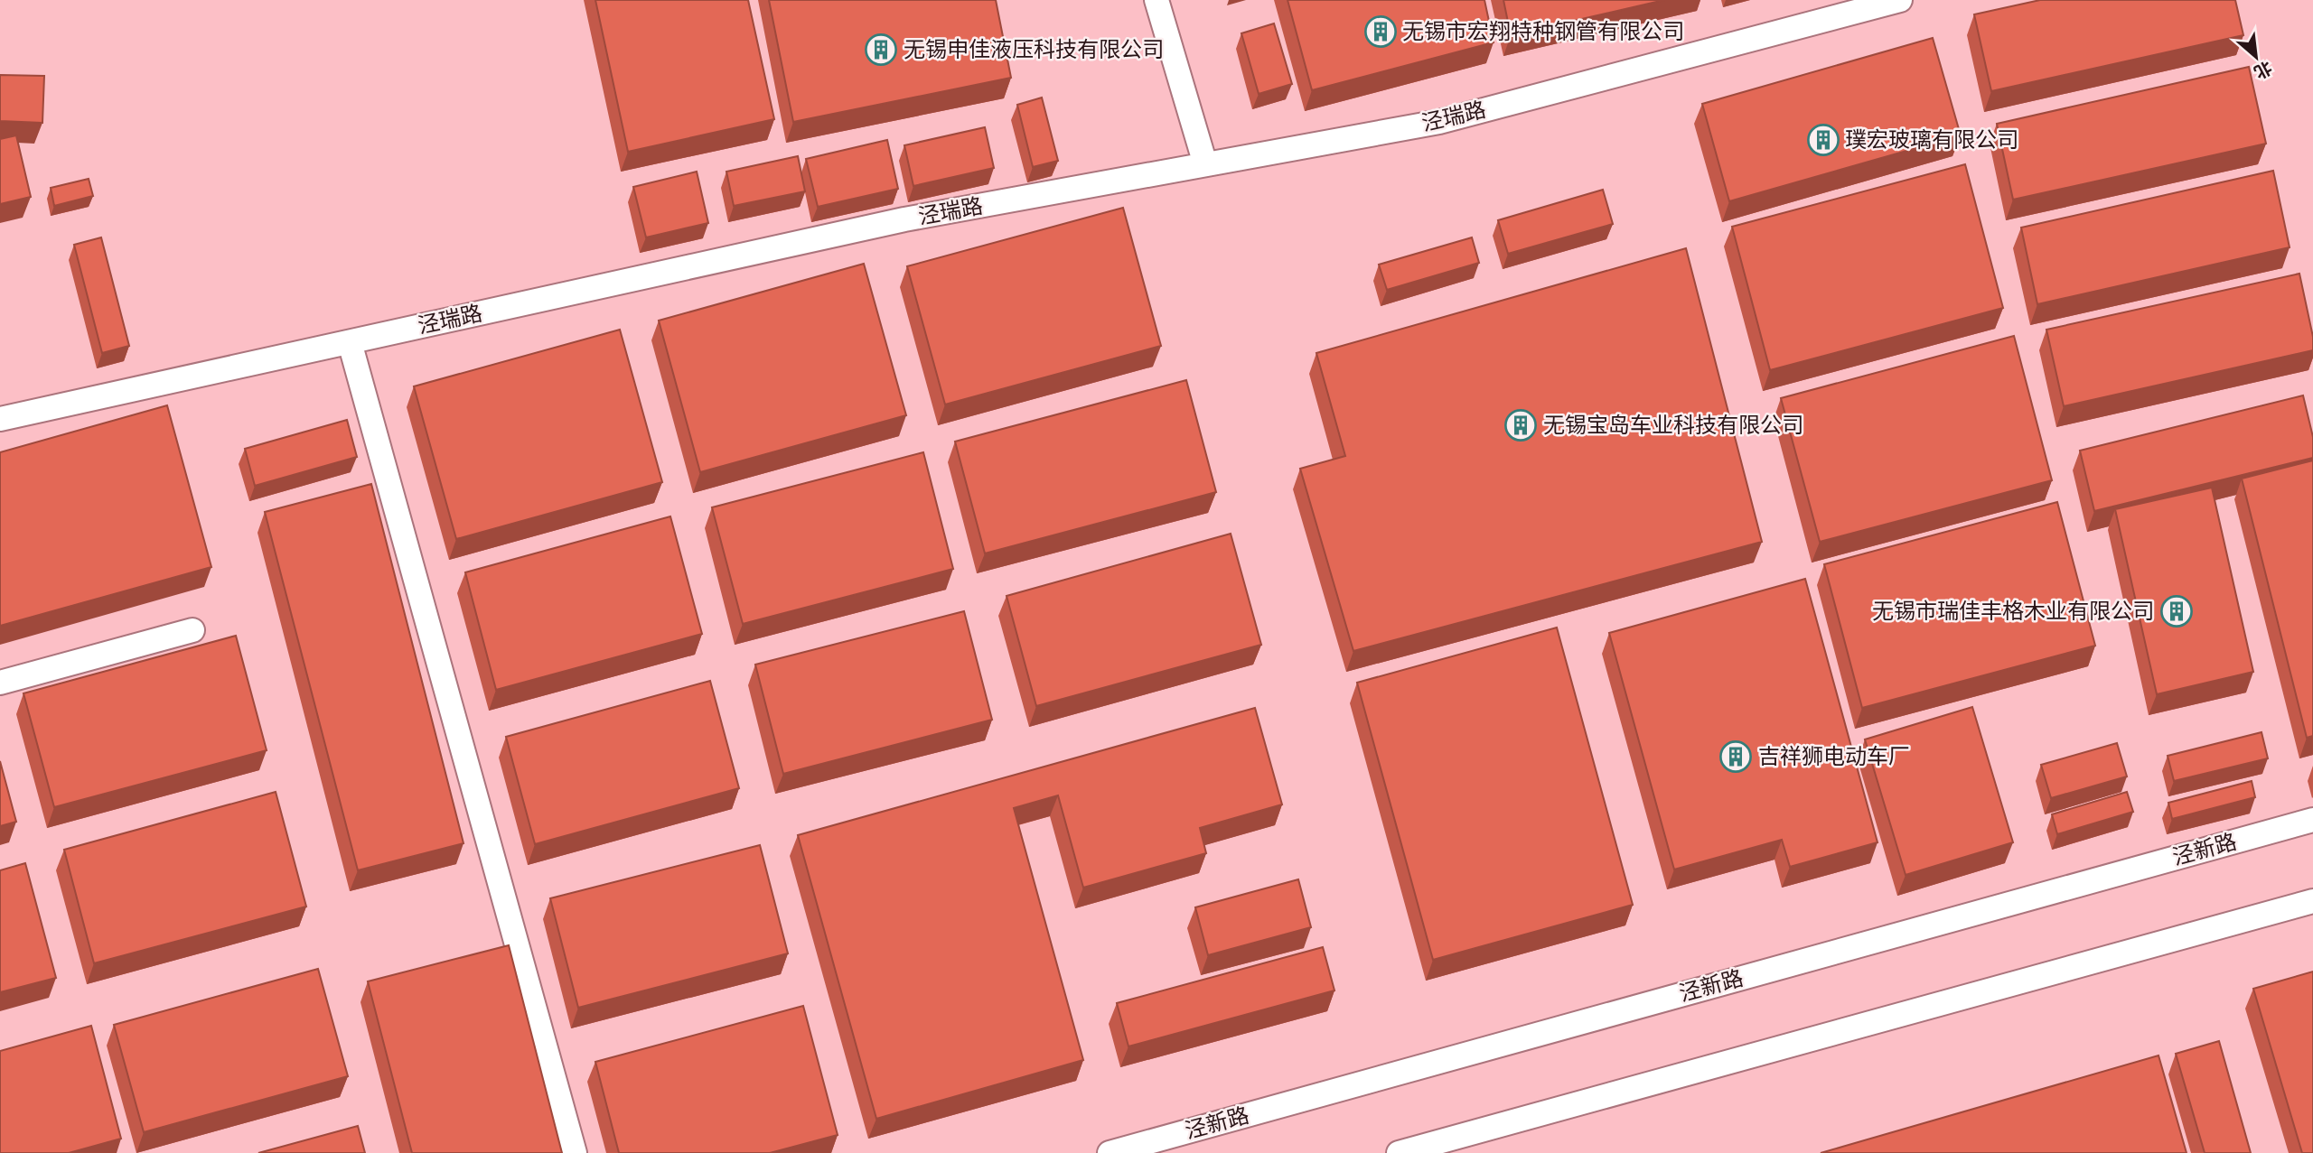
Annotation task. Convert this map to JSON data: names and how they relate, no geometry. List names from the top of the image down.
{
  "streets": {
    "street": ["泾瑞路", "泾新路"]
  },
  "places": {
    "building": [
      "无锡市宏翔特种钢管有限公司",
      "无锡申佳液压科技有限公司",
      "璞宏玻璃有限公司",
      "无锡宝岛车业科技有限公司",
      "无锡市瑞佳丰格木业有限公司",
      "吉祥狮电动车厂"
    ]
  },
  "north": "bottom right"
}
